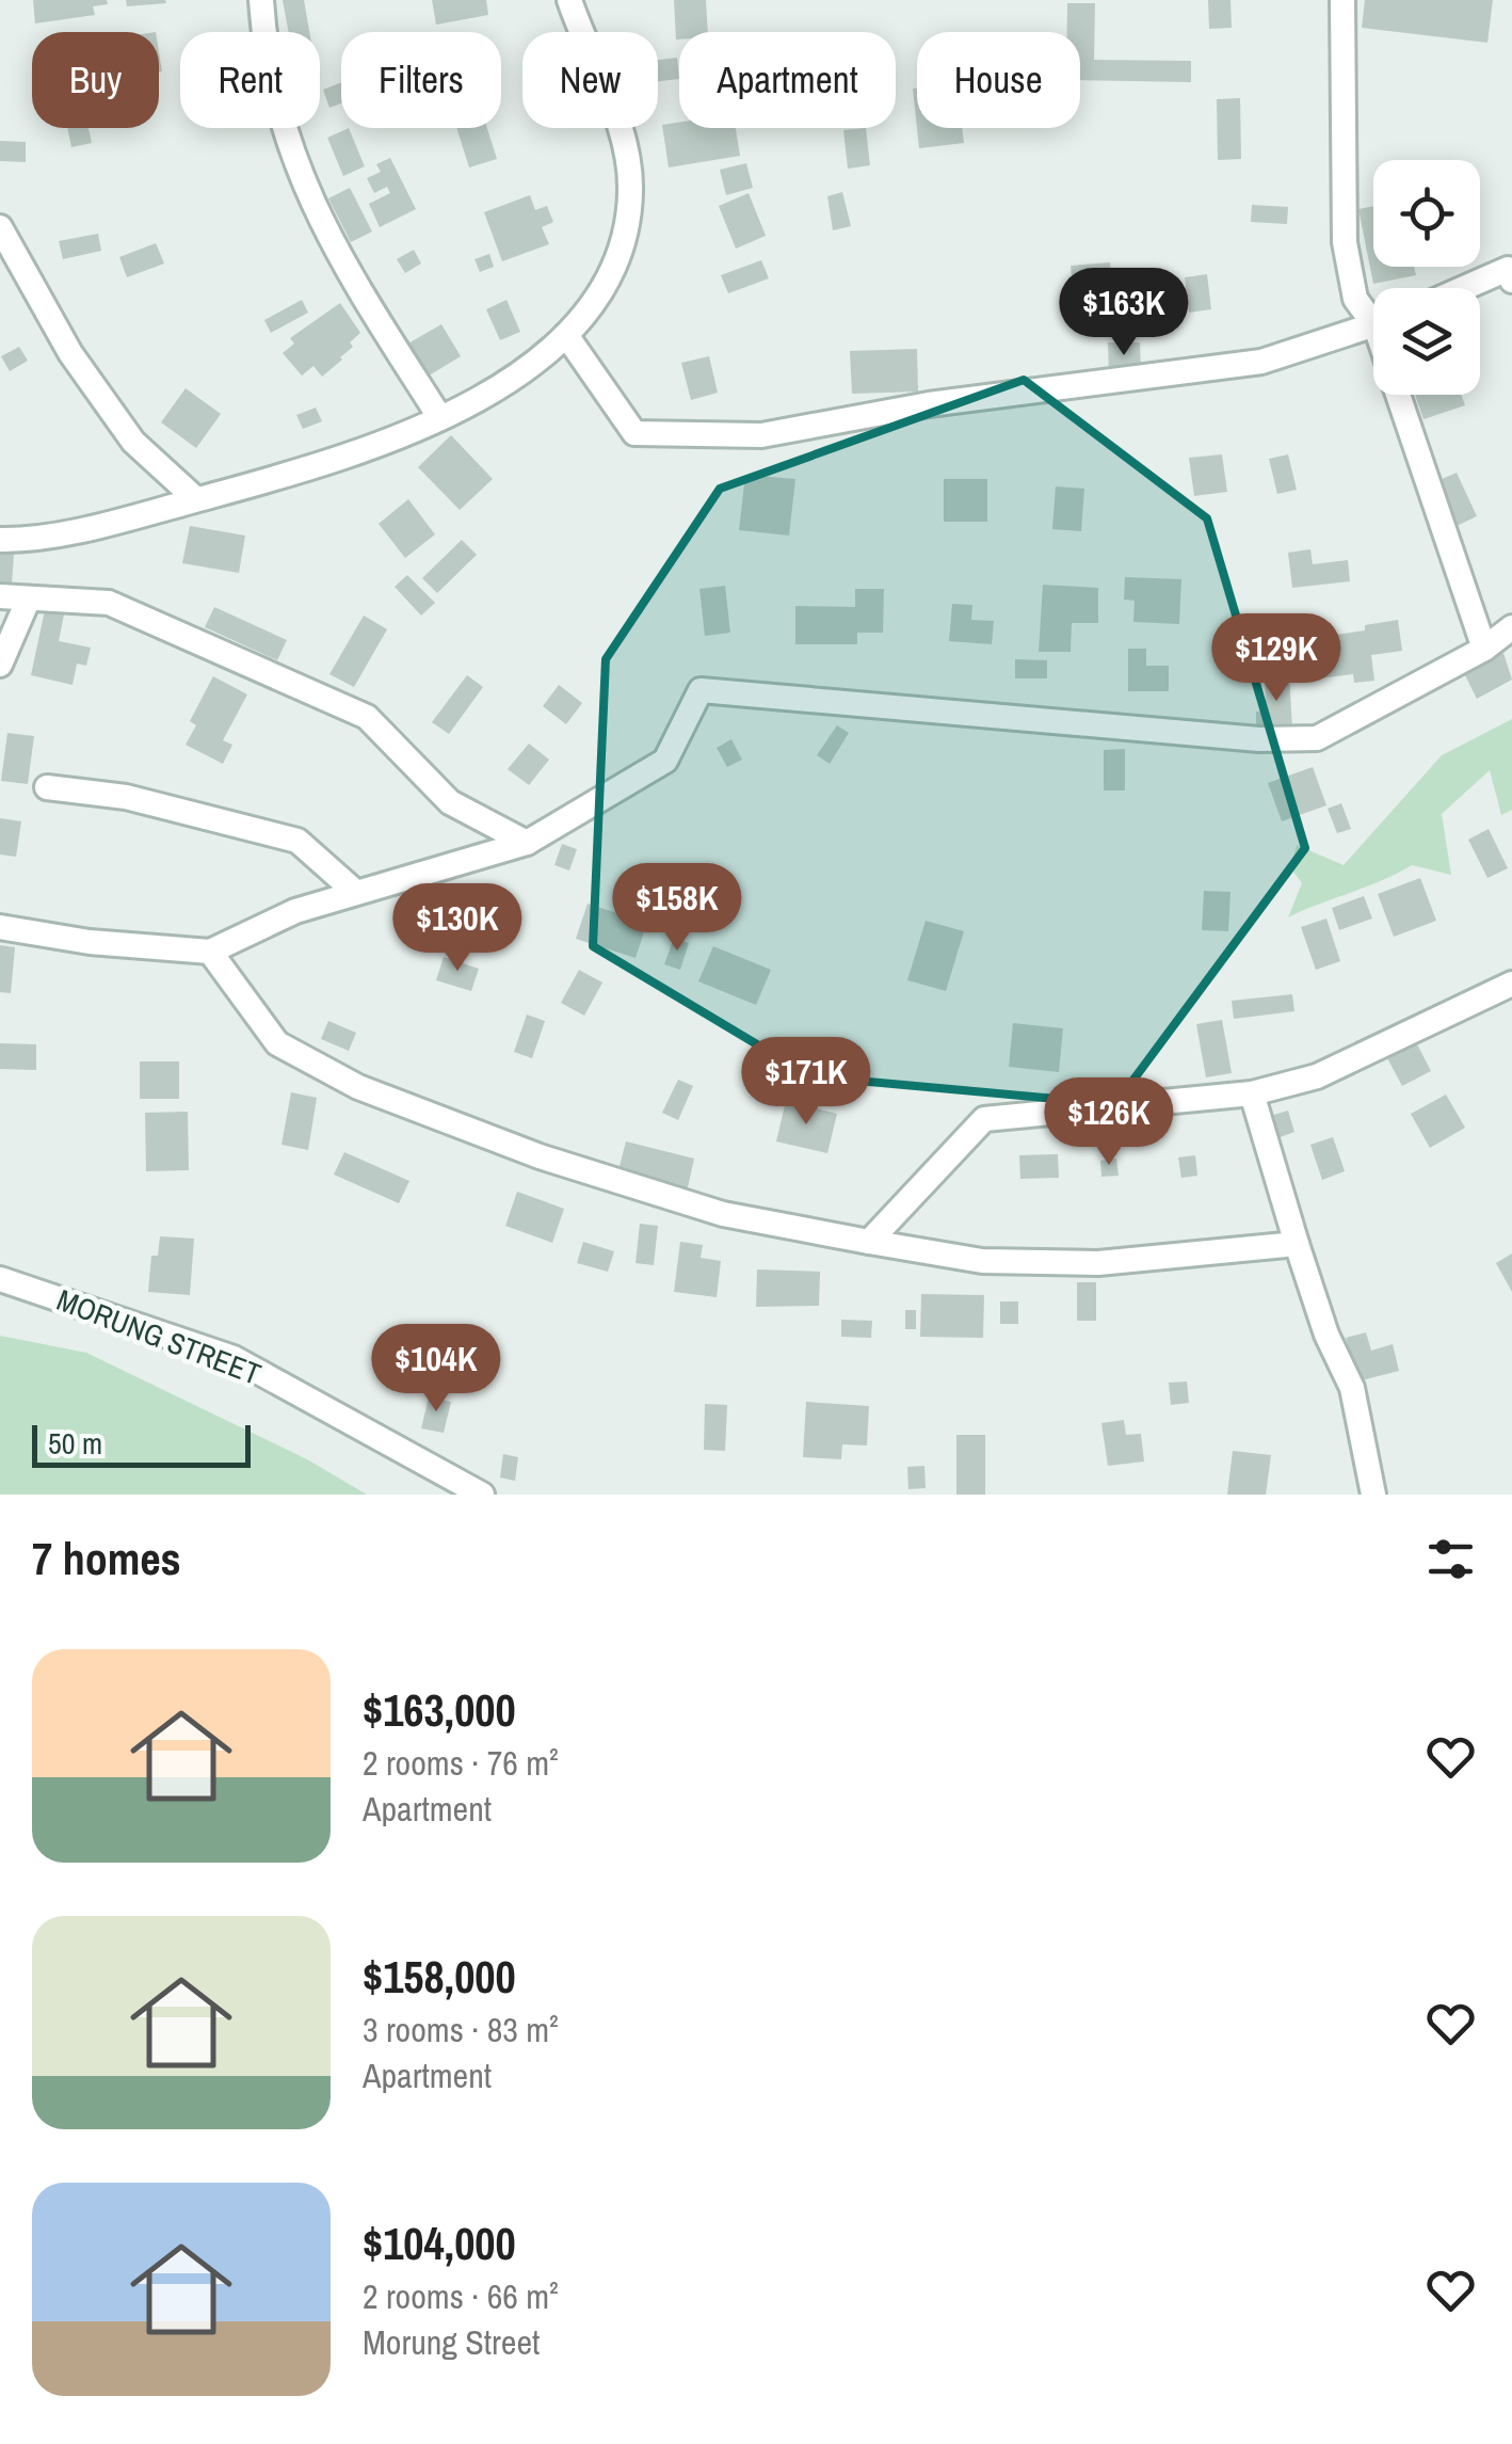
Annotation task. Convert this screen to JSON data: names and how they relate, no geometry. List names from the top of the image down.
{
  "streets": {
    "street": ["MORUNG STREET"]
  },
  "scale_bar": "50 m",
  "page": {
    "chip": [
      "Buy",
      "Rent",
      "Filters",
      "New",
      "Apartment",
      "House"
    ],
    "price": [
      "$163K",
      "$129K",
      "$158K",
      "$130K",
      "$171K",
      "$126K",
      "$104K"
    ],
    "scale": "50 m",
    "heading": "7 homes",
    "list": [
      {
        "name": "$163,000",
        "note": "2 rooms · 76 m² · Apartment"
      },
      {
        "name": "$158,000",
        "note": "3 rooms · 83 m² · Apartment"
      },
      {
        "name": "$104,000",
        "note": "2 rooms · 66 m² · Morung Street"
      }
    ]
  }
}
